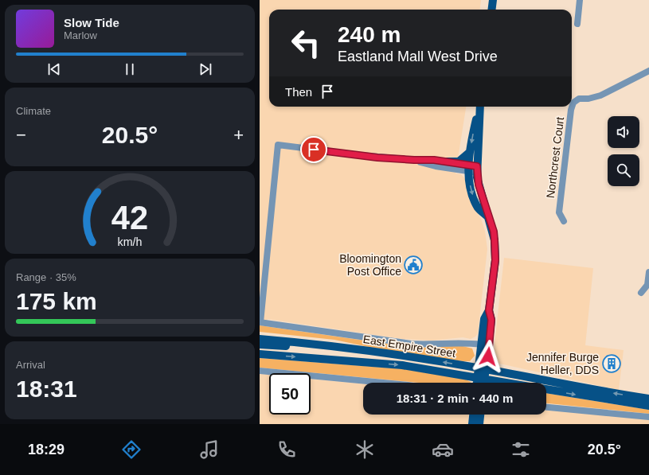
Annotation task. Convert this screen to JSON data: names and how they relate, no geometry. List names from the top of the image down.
{
  "streets": {
    "main road": ["East Empire Street"],
    "street": ["Northcrest Court"]
  },
  "places": {
    "public building": ["Bloomington Post Office"],
    "building": ["Jennifer Burge Heller, DDS"]
  },
  "page": {
    "song": ["Slow Tide", "Marlow"],
    "turn": ["240 m", "Eastland Mall West Drive"],
    "then": "Then",
    "tile": [
      "Climate",
      ["Range · 35%", "175 km"],
      ["Arrival", "18:31"]
    ],
    "heat": ["−", "20.5°", "+"],
    "limit": "50",
    "trip": "18:31 · 2 min · 440 m",
    "tabs": ["18:29", "20.5°"],
    "gauge": ["42", "km/h"]
  }
}
